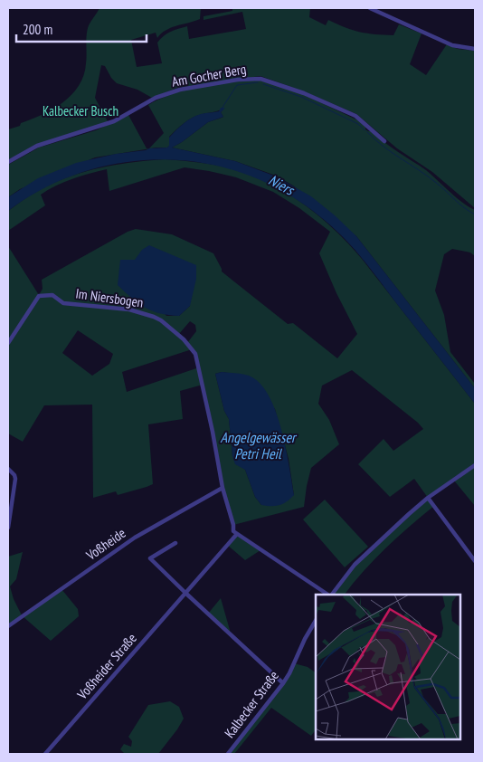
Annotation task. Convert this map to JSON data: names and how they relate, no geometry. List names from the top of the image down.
{
  "streets": {
    "street": [
      "Am Gocher Berg",
      "Im Niersbogen",
      "Voßheide",
      "Voßheider Straße",
      "Kalbecker Straße"
    ]
  },
  "crossings": [
    ["Im Niersbogen", "Voßheide"],
    ["Im Niersbogen", "Voßheider Straße"]
  ],
  "water": ["Niers", "Angelgewässer Petri Heil"],
  "parks": ["Kalbecker Busch"],
  "scale_bar": "200 m"
}
